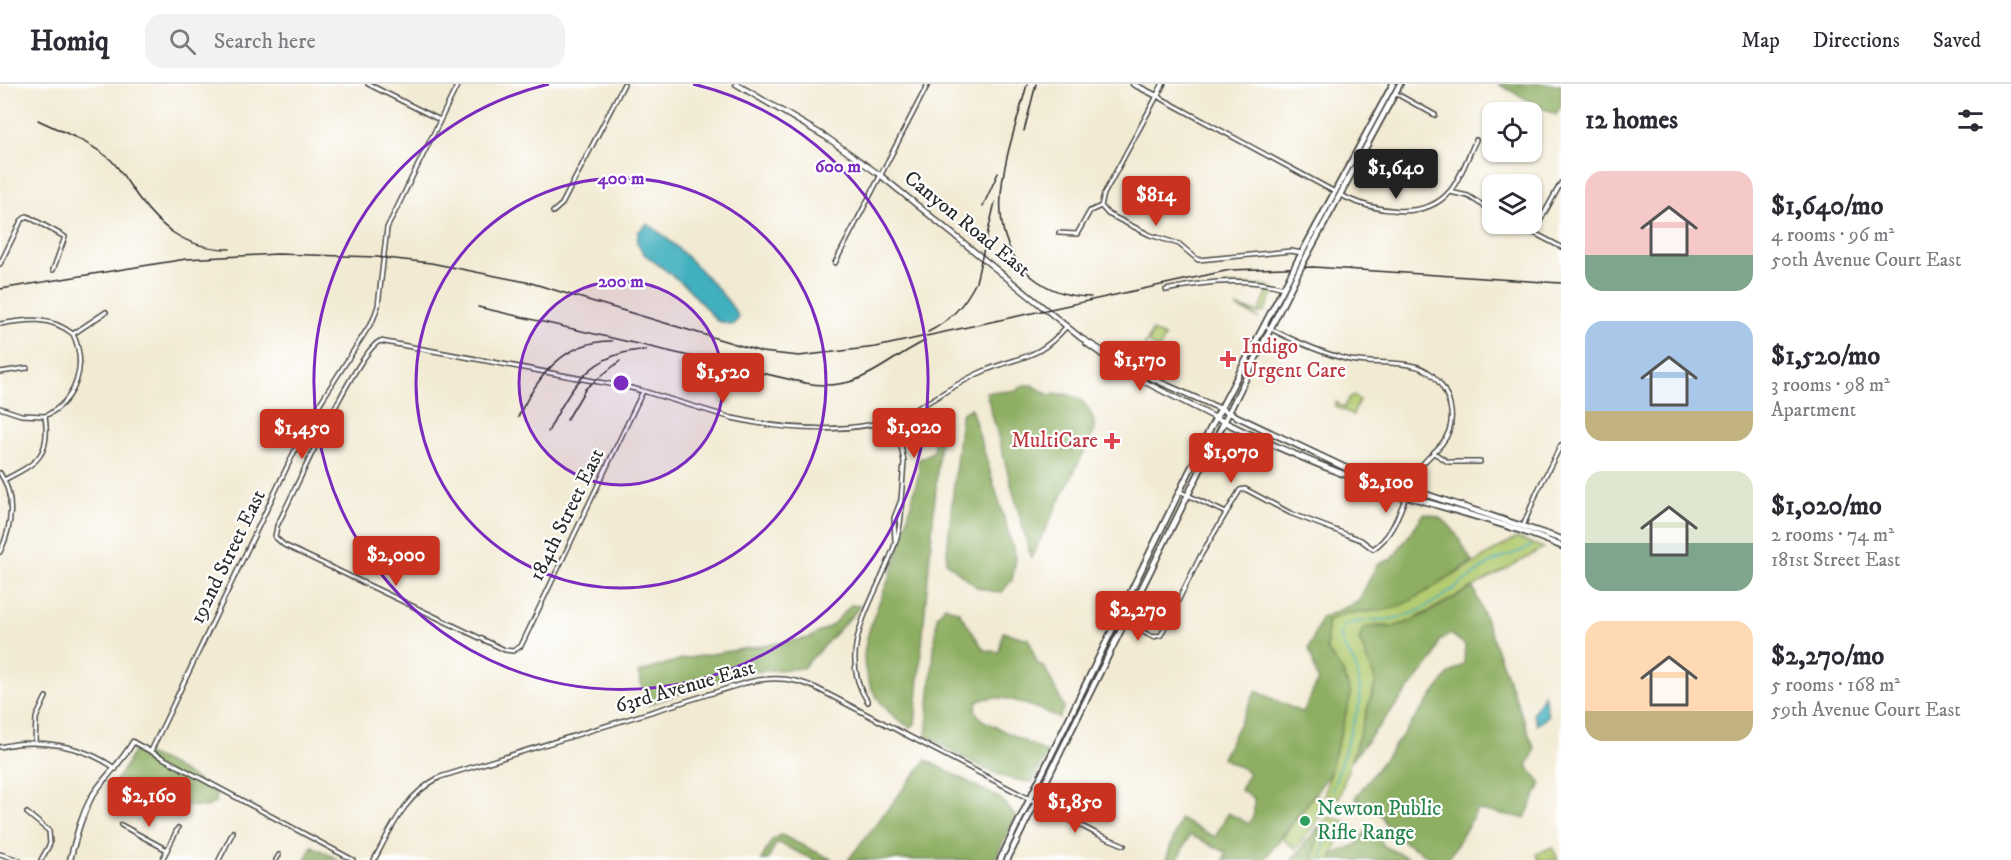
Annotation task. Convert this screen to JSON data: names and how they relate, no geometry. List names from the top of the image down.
{
  "streets": {
    "main road": ["Canyon Road East"],
    "street": ["184th Street East", "192nd Street East", "63rd Avenue East"]
  },
  "places": {
    "health": ["Indigo Urgent Care", "MultiCare"],
    "other": ["Newton Public Rifle Range"]
  },
  "page": {
    "header": "Homiq",
    "search": "Search here",
    "nav": ["Map", "Directions", "Saved"],
    "heading": "12 homes",
    "price": [
      "$1,640",
      "$814",
      "$1,170",
      "$1,520",
      "$1,020",
      "$1,450",
      "$1,070",
      "$2,100",
      "$2,000",
      "$2,270",
      "$2,160",
      "$1,850"
    ],
    "list": [
      {
        "name": "$1,640/mo",
        "note": "4 rooms · 96 m² · 50th Avenue Court East"
      },
      {
        "name": "$1,520/mo",
        "note": "3 rooms · 98 m² · Apartment"
      },
      {
        "name": "$1,020/mo",
        "note": "2 rooms · 74 m² · 181st Street East"
      },
      {
        "name": "$2,270/mo",
        "note": "5 rooms · 168 m² · 59th Avenue Court East"
      }
    ]
  },
  "rings": ["600 m", "400 m", "200 m"]
}
